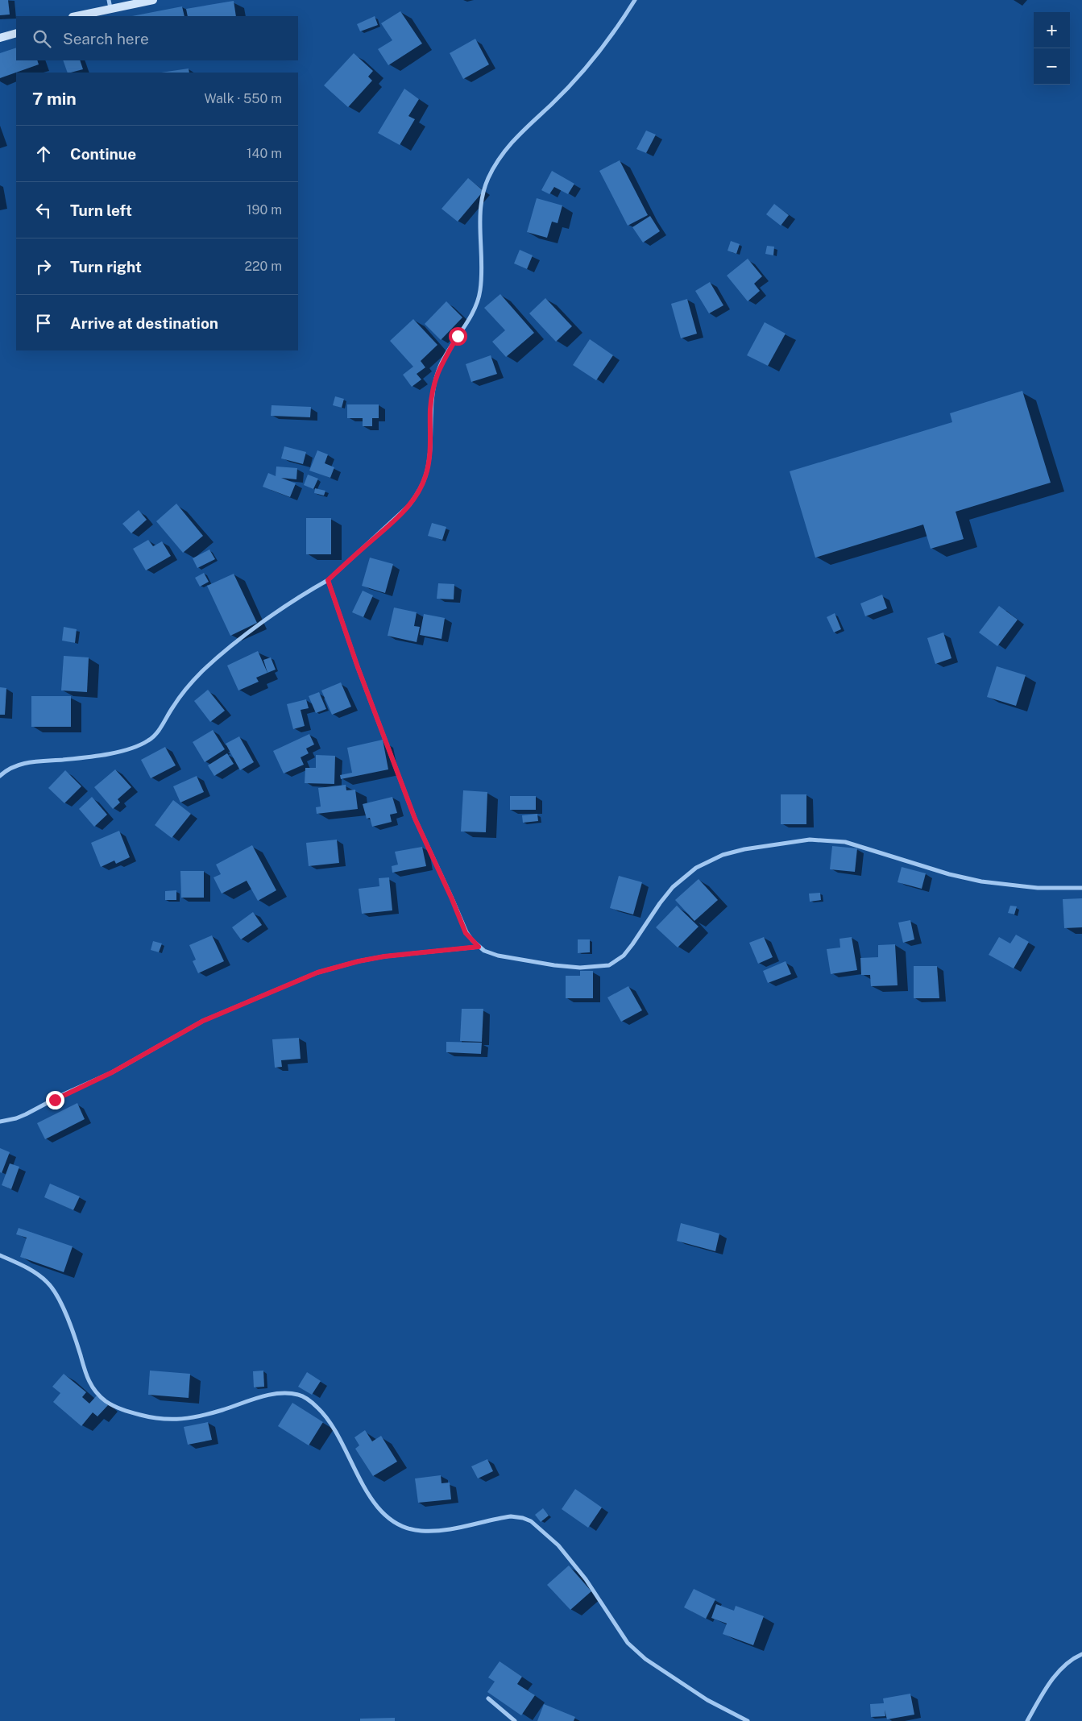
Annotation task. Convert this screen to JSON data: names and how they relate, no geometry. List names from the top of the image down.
{
  "page": {
    "map_buttons": ["+", "−"],
    "search": "Search here",
    "heading": ["7 min", "Walk · 550 m"],
    "list": [
      ["Continue", "140 m"],
      ["Turn left", "190 m"],
      ["Turn right", "220 m"],
      "Arrive at destination"
    ]
  }
}
